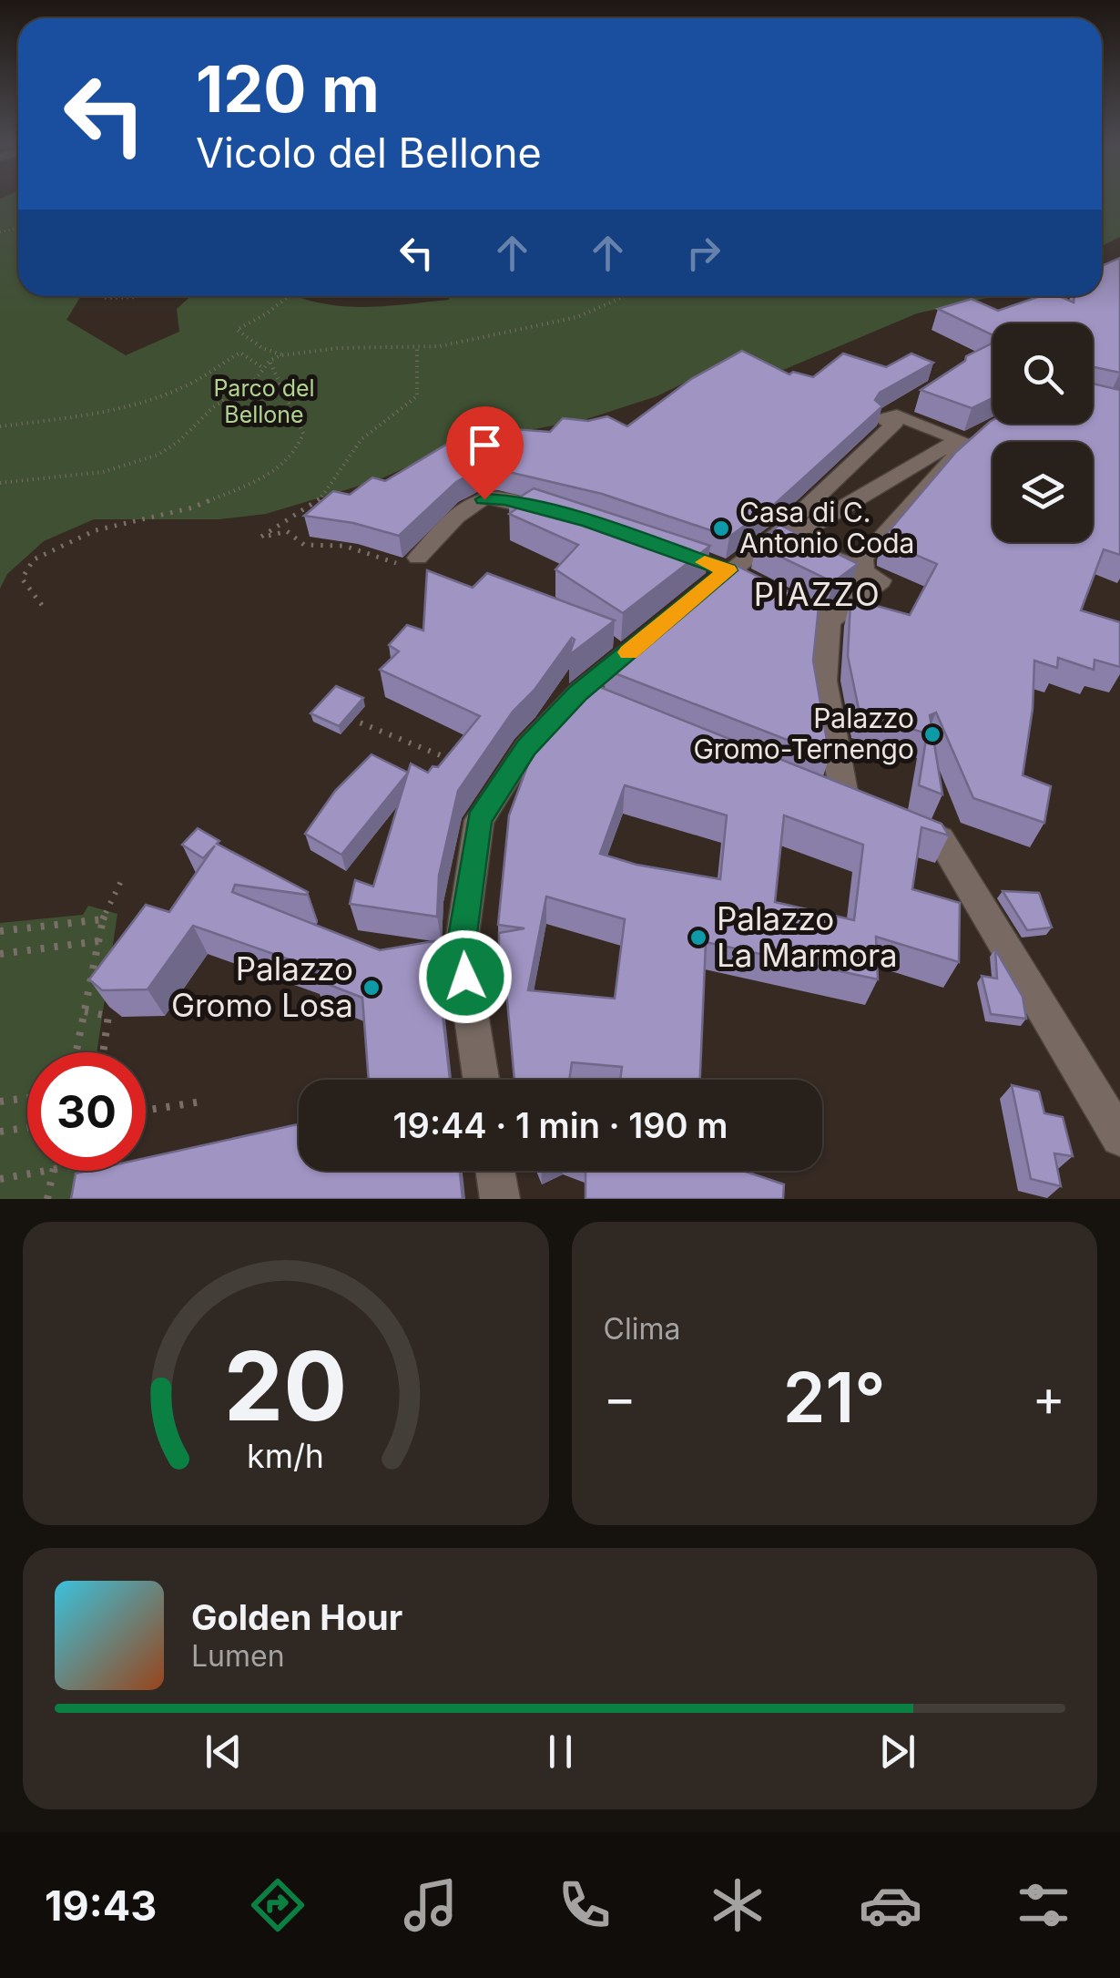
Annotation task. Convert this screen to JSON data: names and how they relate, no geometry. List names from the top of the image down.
{
  "districts": ["PIAZZO"],
  "parks": ["Parco del Bellone"],
  "places": [
    "Casa di C. Antonio Coda",
    "Palazzo Gromo-Ternengo",
    "Palazzo La Marmora",
    "Palazzo Gromo Losa"
  ],
  "page": {
    "turn": ["120 m", "Vicolo del Bellone"],
    "limit": "30",
    "trip": "19:44 · 1 min · 190 m",
    "tile": "Clima",
    "heat": ["−", "21°", "+"],
    "song": ["Golden Hour", "Lumen"],
    "tabs": "19:43",
    "gauge": ["20", "km/h"]
  }
}
